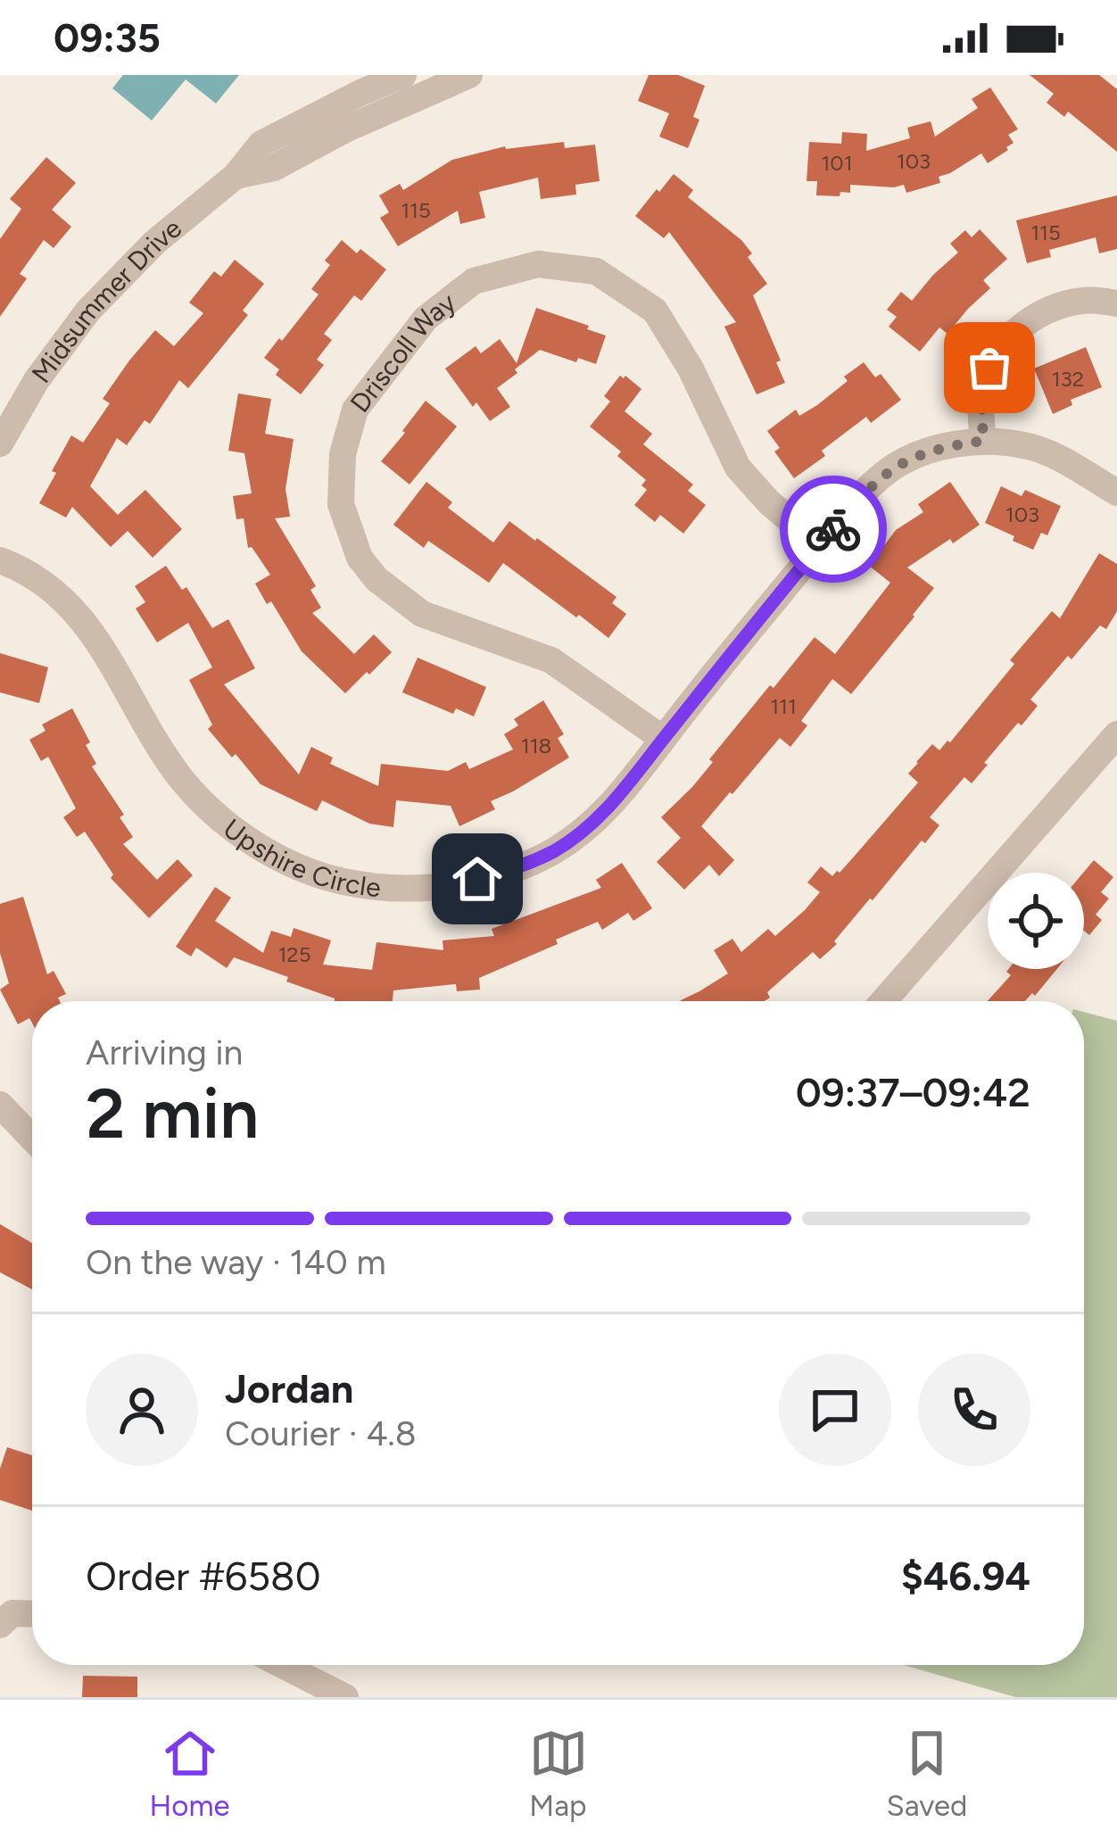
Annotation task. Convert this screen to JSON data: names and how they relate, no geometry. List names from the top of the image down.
{
  "streets": {
    "street": ["Midsummer Drive", "Driscoll Way", "Upshire Circle"]
  },
  "crossings": [
    ["Driscoll Way", "Upshire Circle"]
  ],
  "house_numbers": [
    "103",
    "101",
    "115",
    "115",
    "132",
    "103",
    "111",
    "118",
    "125"
  ],
  "page": {
    "status": "09:35",
    "heading": ["2 min", "Arriving in", "09:37–09:42"],
    "panel": [
      "Jordan",
      "Courier · 4.8",
      "Order #6580",
      "$46.94"
    ],
    "bar": "On the way · 140 m",
    "tabs": ["Home", "Map", "Saved"]
  }
}
